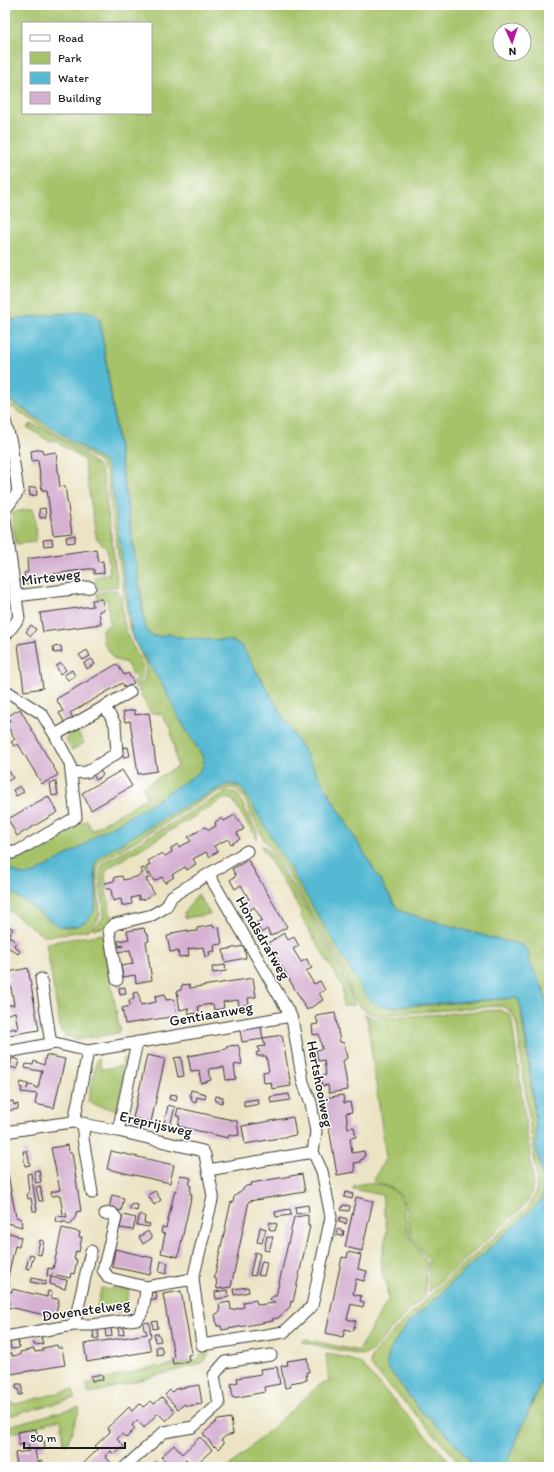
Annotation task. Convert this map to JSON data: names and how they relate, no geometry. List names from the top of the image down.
{
  "streets": {
    "street": [
      "Mirteweg",
      "Hondsdrafweg",
      "Gentiaanweg",
      "Hertshooiweg",
      "Ereprijsweg",
      "Dovenetelweg"
    ]
  },
  "crossings": [
    ["Hondsdrafweg", "Gentiaanweg"],
    ["Hondsdrafweg", "Hertshooiweg"],
    ["Gentiaanweg", "Hertshooiweg"]
  ],
  "legend": [
    "Road",
    "Park",
    "Water",
    "Building"
  ],
  "scale_bar": "50 m",
  "north": "bottom"
}
